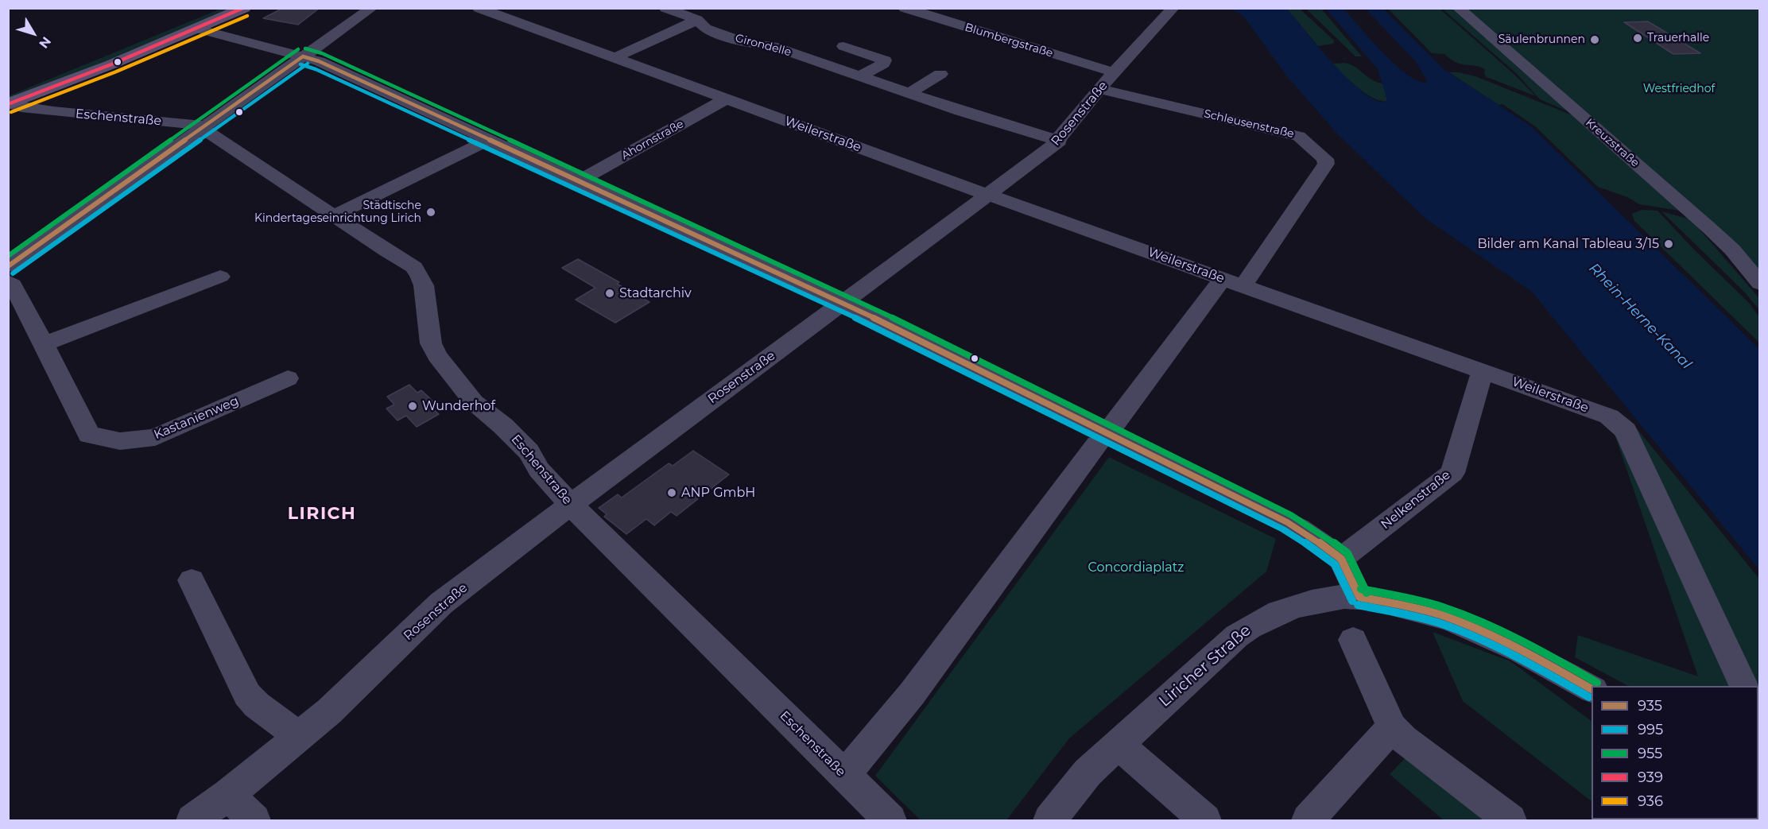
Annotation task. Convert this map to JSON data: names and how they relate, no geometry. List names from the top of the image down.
{
  "streets": {
    "street": [
      "Blumbergstraße",
      "Girondelle",
      "Rosenstraße",
      "Eschenstraße",
      "Schleusenstraße",
      "Weilerstraße",
      "Ahornstraße",
      "Kreuzstraße",
      "Kastanienweg",
      "Nelkenstraße",
      "Liricher Straße"
    ]
  },
  "crossings": [
    ["Blumbergstraße", "Rosenstraße"],
    ["Blumbergstraße", "Schleusenstraße"],
    ["Girondelle", "Rosenstraße"],
    ["Rosenstraße", "Eschenstraße"],
    ["Rosenstraße", "Schleusenstraße"],
    ["Rosenstraße", "Weilerstraße"],
    ["Schleusenstraße", "Weilerstraße"],
    ["Weilerstraße", "Ahornstraße"],
    ["Weilerstraße", "Nelkenstraße"]
  ],
  "districts": ["LIRICH"],
  "water": ["Rhein-Herne-Kanal"],
  "parks": ["Westfriedhof", "Concordiaplatz"],
  "places": [
    "Trauerhalle",
    "Säulenbrunnen",
    "Städtische Kindertageseinrichtung Lirich",
    "Bilder am Kanal Tableau 3/15",
    "Stadtarchiv",
    "Wunderhof",
    "ANP GmbH"
  ],
  "lines": [
    "transit line 939",
    "transit line 936",
    "transit line 955",
    "transit line 935",
    "transit line 995"
  ],
  "legend": [
    "935",
    "995",
    "955",
    "939",
    "936"
  ],
  "north": "bottom right"
}
